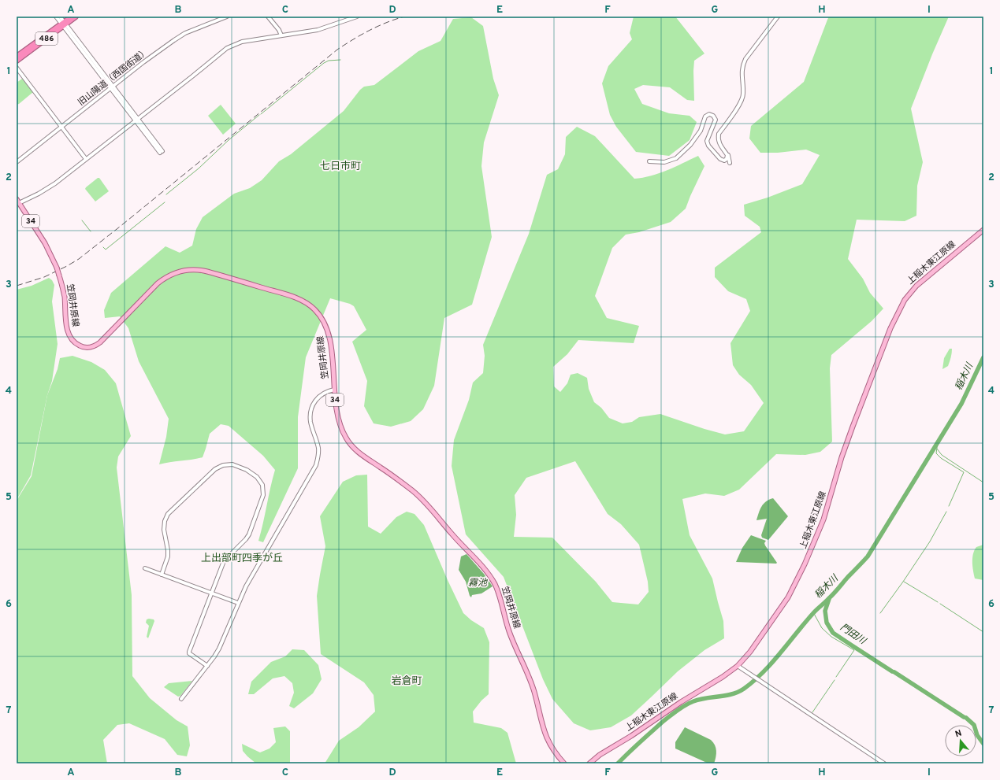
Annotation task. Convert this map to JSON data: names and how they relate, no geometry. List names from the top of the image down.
{
  "streets": {
    "highway": ["486"],
    "main road": ["34", "上稲木東江原線", "笠岡井原線"],
    "street": ["旧山陽道（西国街道）"]
  },
  "districts": ["七日市町", "上出部町四季が丘", "岩倉町"],
  "water": ["稲木川", "霧池", "門田川"],
  "north": "top",
  "grid": {
    "columns": [
      "A",
      "B",
      "C",
      "D",
      "E",
      "F",
      "G",
      "H",
      "I"
    ],
    "rows": [
      "1",
      "2",
      "3",
      "4",
      "5",
      "6",
      "7"
    ]
  }
}
